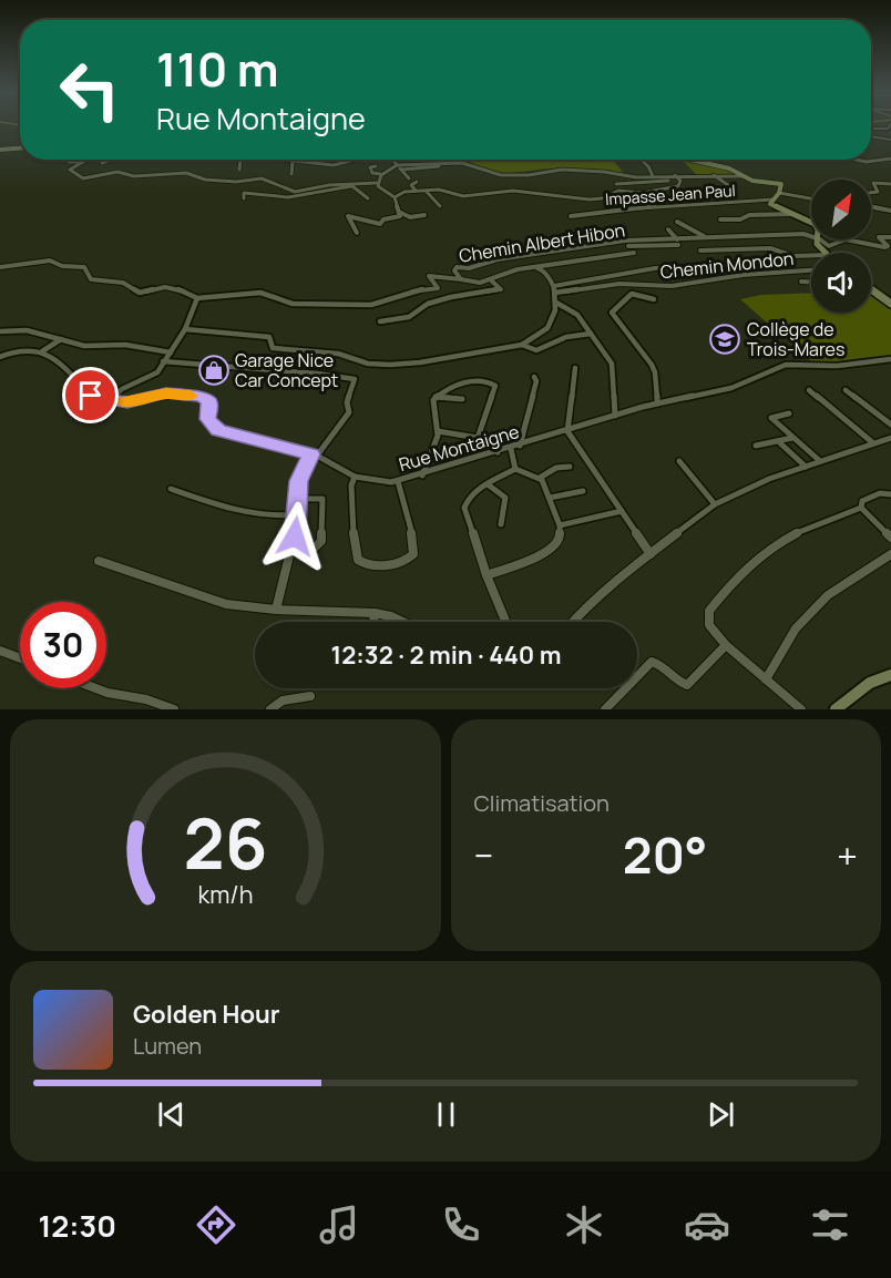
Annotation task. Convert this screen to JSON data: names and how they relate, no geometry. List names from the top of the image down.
{
  "streets": {
    "street": [
      "Impasse Jean Paul",
      "Chemin Albert Hibon",
      "Chemin Mondon",
      "Rue Montaigne"
    ]
  },
  "places": {
    "school or university": ["Collège de Trois-Mares"],
    "shop": ["Garage Nice Car Concept"]
  },
  "north": "top right",
  "page": {
    "turn": ["110 m", "Rue Montaigne"],
    "limit": "30",
    "trip": "12:32 · 2 min · 440 m",
    "tile": "Climatisation",
    "heat": ["−", "20°", "+"],
    "song": ["Golden Hour", "Lumen"],
    "tabs": "12:30",
    "gauge": ["26", "km/h"]
  }
}
